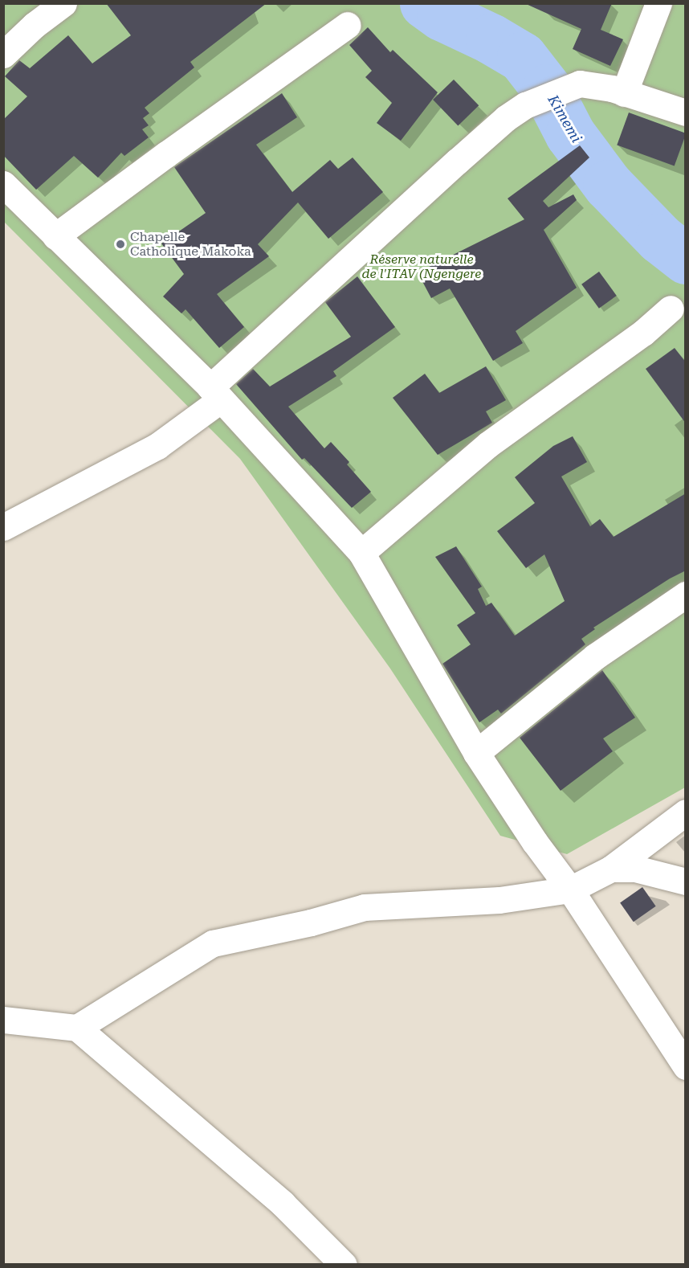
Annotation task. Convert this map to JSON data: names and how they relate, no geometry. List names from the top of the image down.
{
  "water": ["Kimemi"],
  "parks": ["Réserve naturelle de l'ITAV (Ngengere"],
  "places": ["Chapelle Catholique Makoka"]
}
